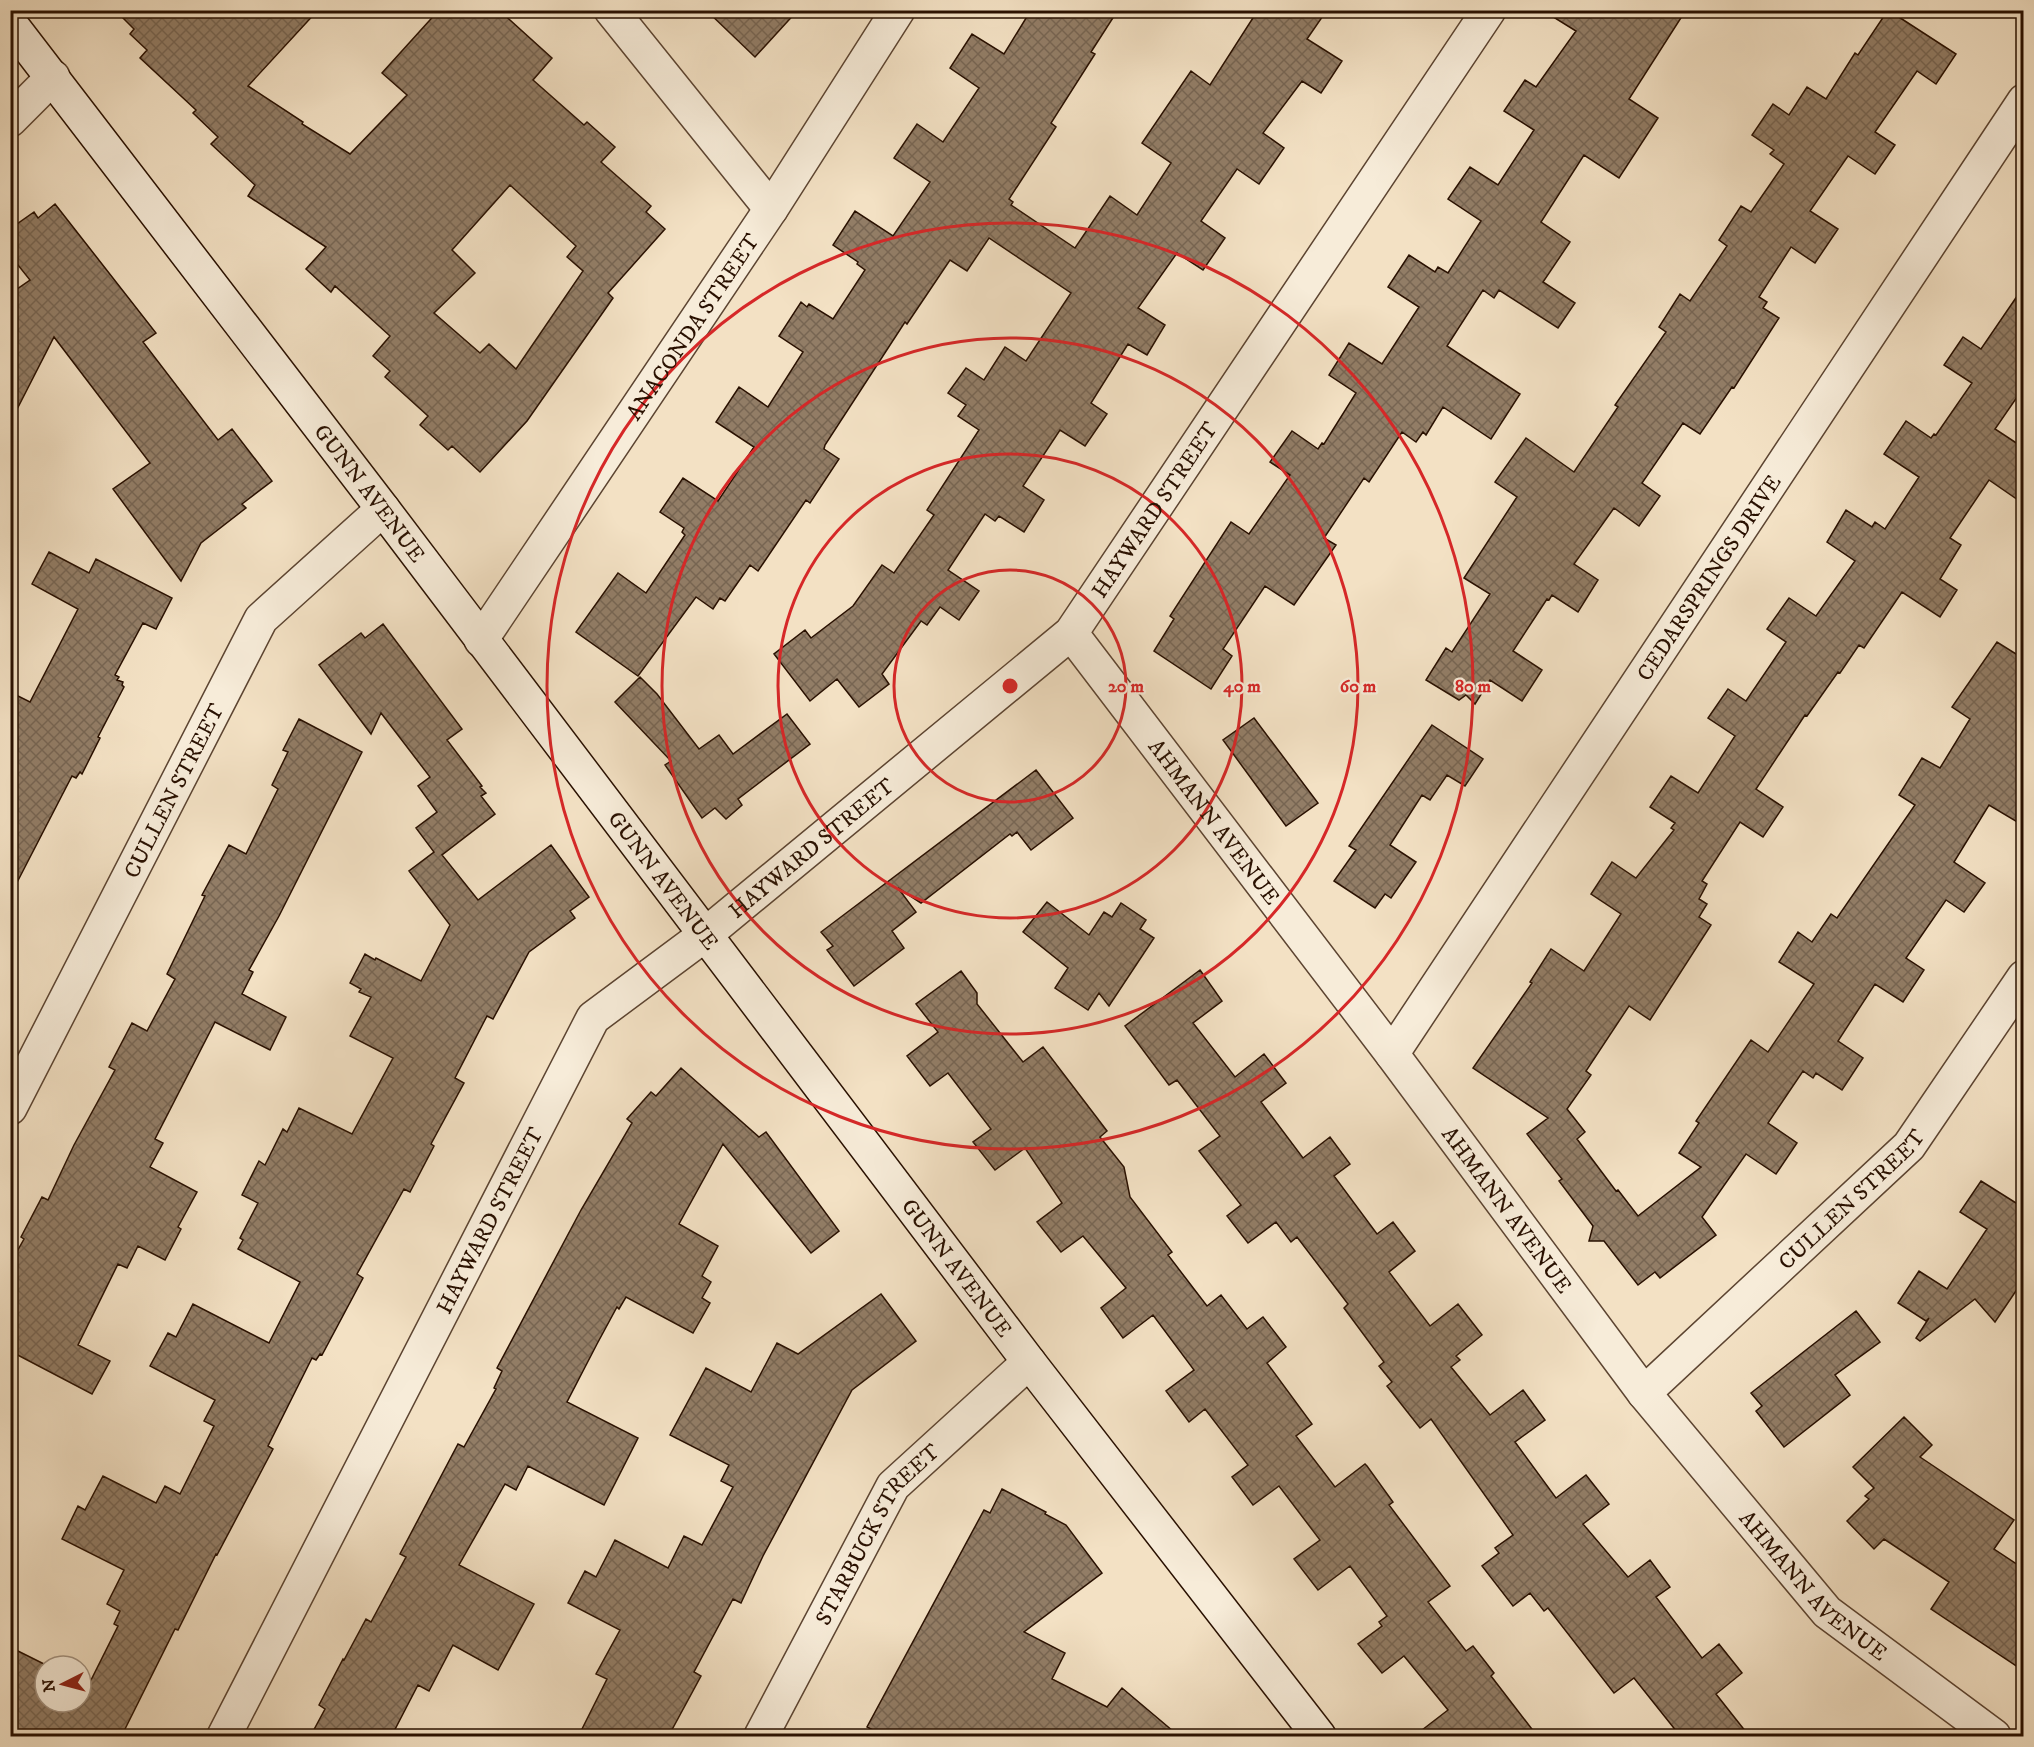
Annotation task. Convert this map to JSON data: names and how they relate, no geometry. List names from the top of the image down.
{
  "streets": {
    "street": [
      "ANACONDA STREET",
      "GUNN AVENUE",
      "HAYWARD STREET",
      "CEDARSPRINGS DRIVE",
      "CULLEN STREET",
      "AHMANN AVENUE",
      "STARBUCK STREET"
    ]
  },
  "crossings": [
    ["ANACONDA STREET", "GUNN AVENUE"],
    ["GUNN AVENUE", "HAYWARD STREET"],
    ["GUNN AVENUE", "CULLEN STREET"],
    ["GUNN AVENUE", "STARBUCK STREET"],
    ["HAYWARD STREET", "AHMANN AVENUE"],
    ["CEDARSPRINGS DRIVE", "AHMANN AVENUE"],
    ["CULLEN STREET", "AHMANN AVENUE"]
  ],
  "north": "left",
  "rings": [
    "20 m",
    "40 m",
    "60 m",
    "80 m"
  ]
}
